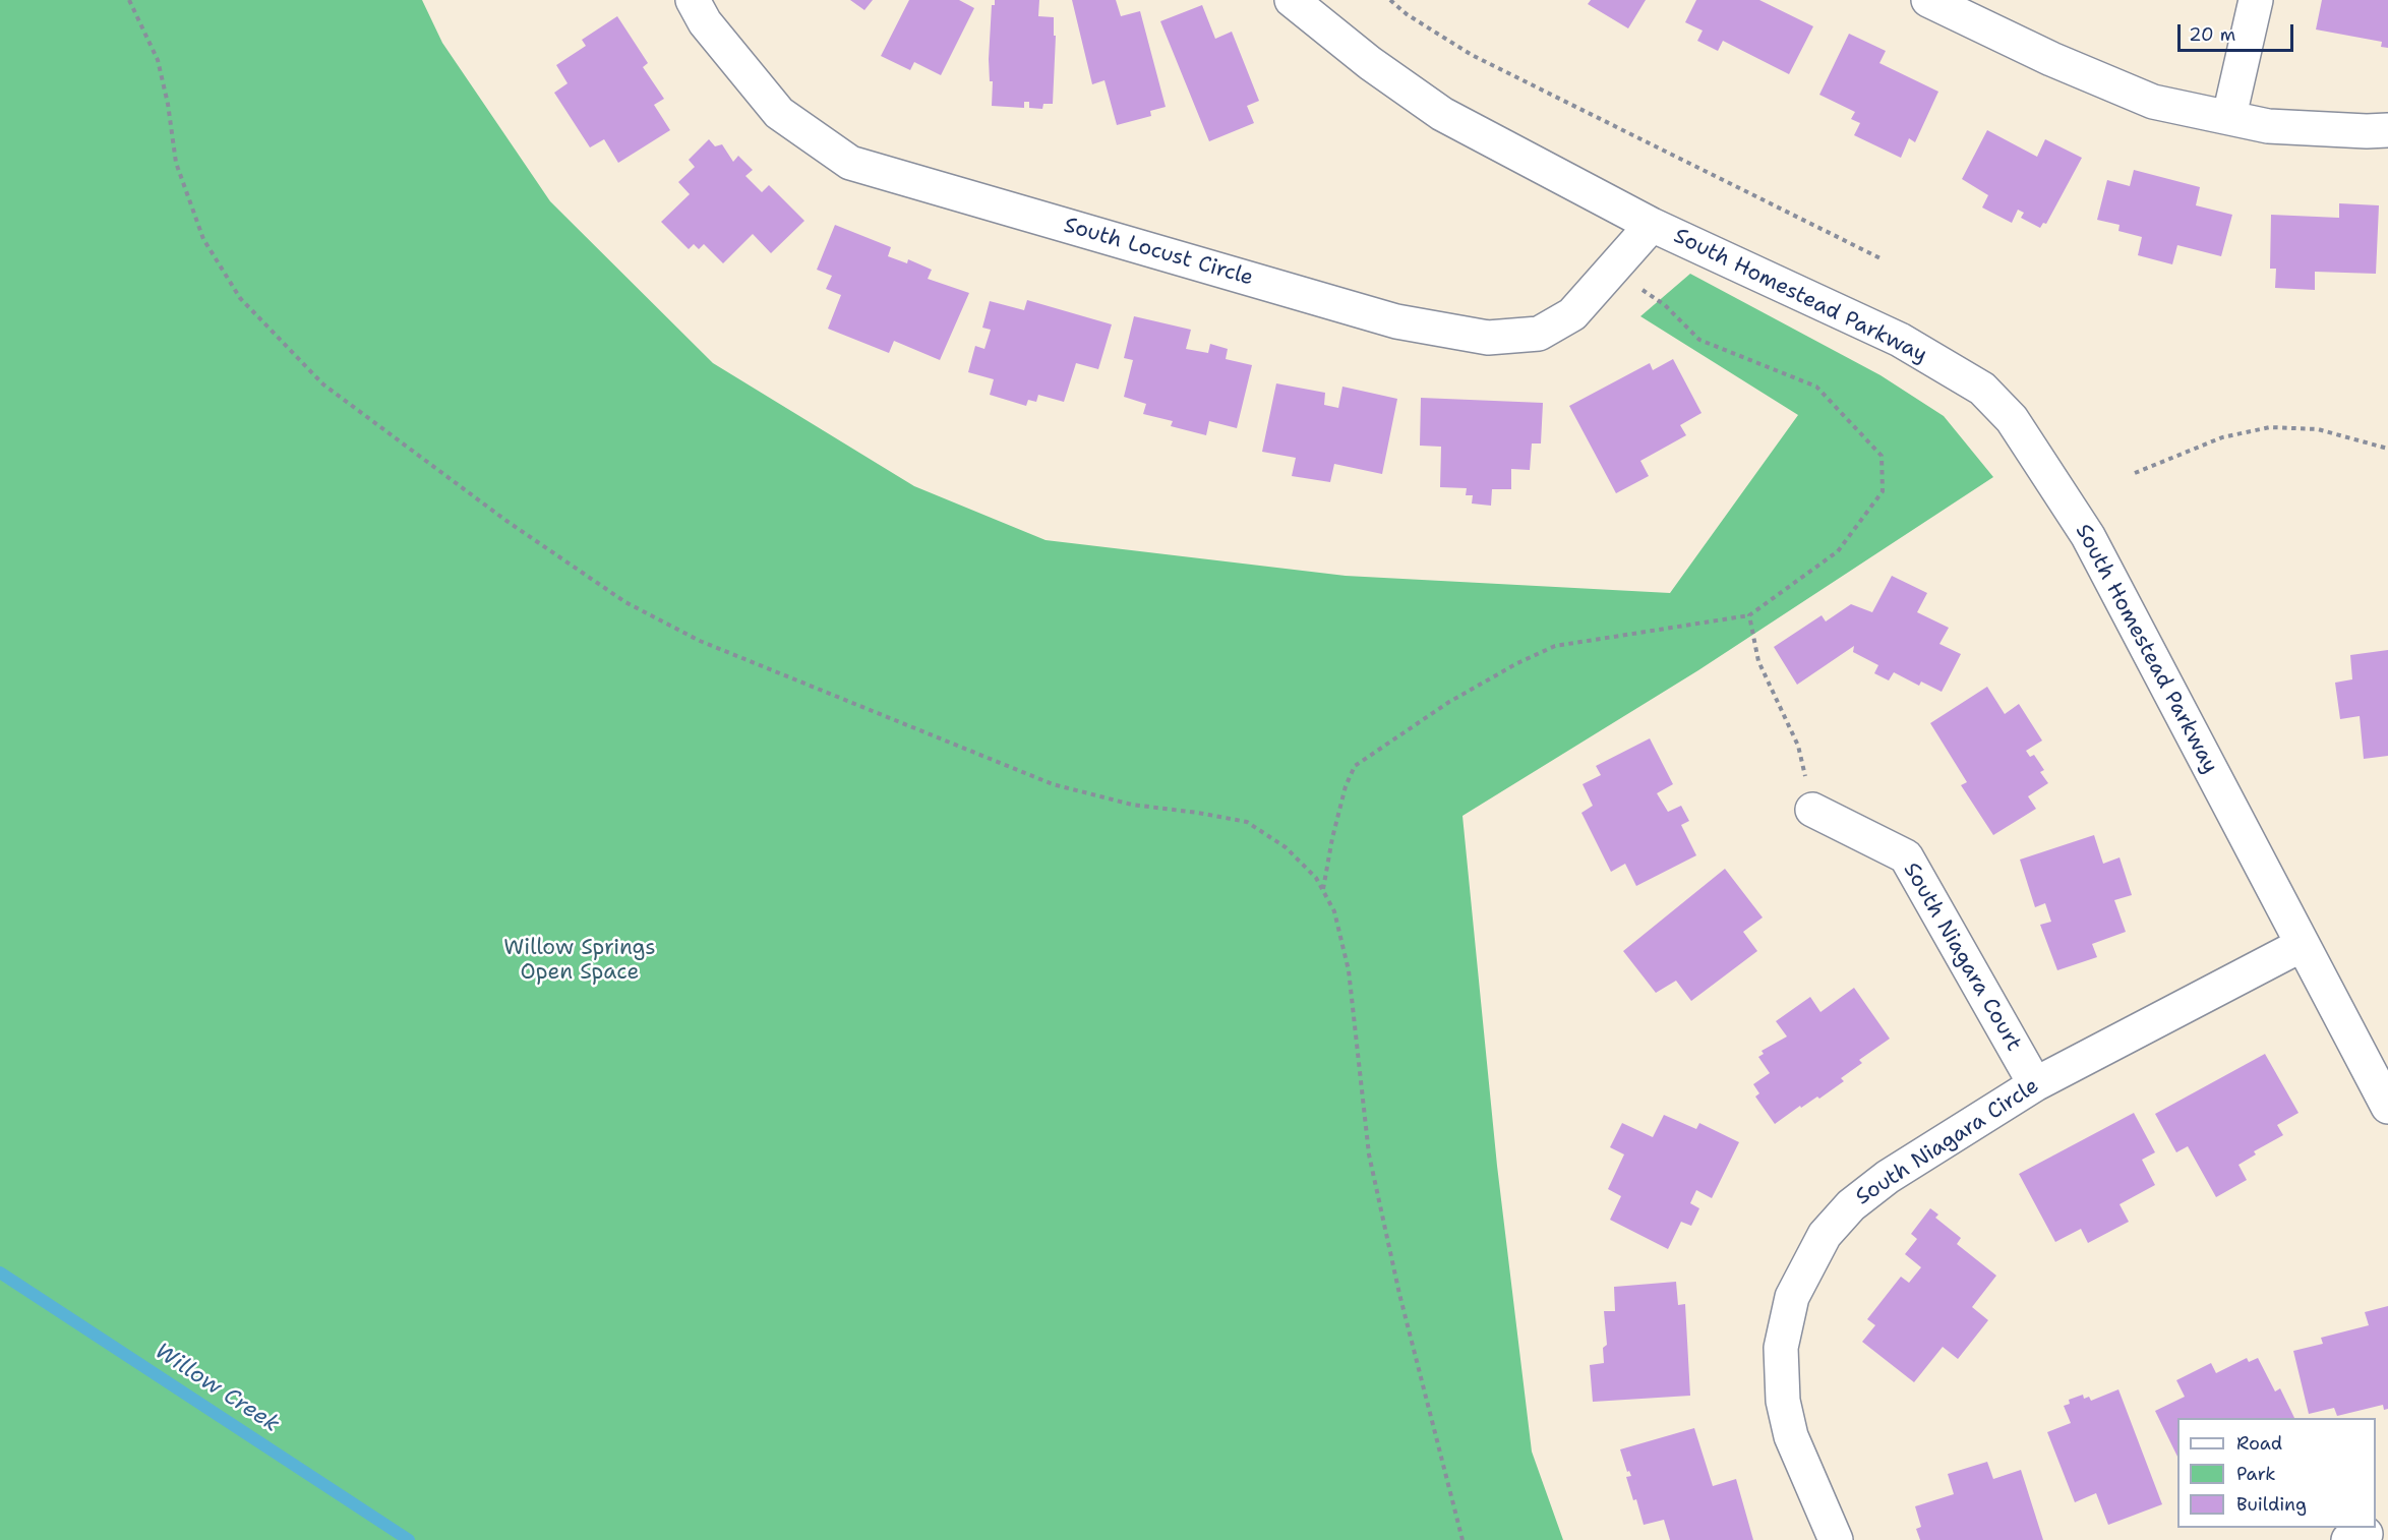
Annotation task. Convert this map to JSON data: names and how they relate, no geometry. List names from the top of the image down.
{
  "streets": {
    "street": [
      "South Locust Circle",
      "South Homestead Parkway",
      "South Niagara Court",
      "South Niagara Circle"
    ]
  },
  "crossings": [
    ["South Locust Circle", "South Homestead Parkway"],
    ["South Homestead Parkway", "South Niagara Circle"],
    ["South Niagara Court", "South Niagara Circle"]
  ],
  "water": ["Willow Creek"],
  "parks": ["Willow Springs Open Space"],
  "legend": ["Road", "Park", "Building"],
  "scale_bar": "20 m"
}
